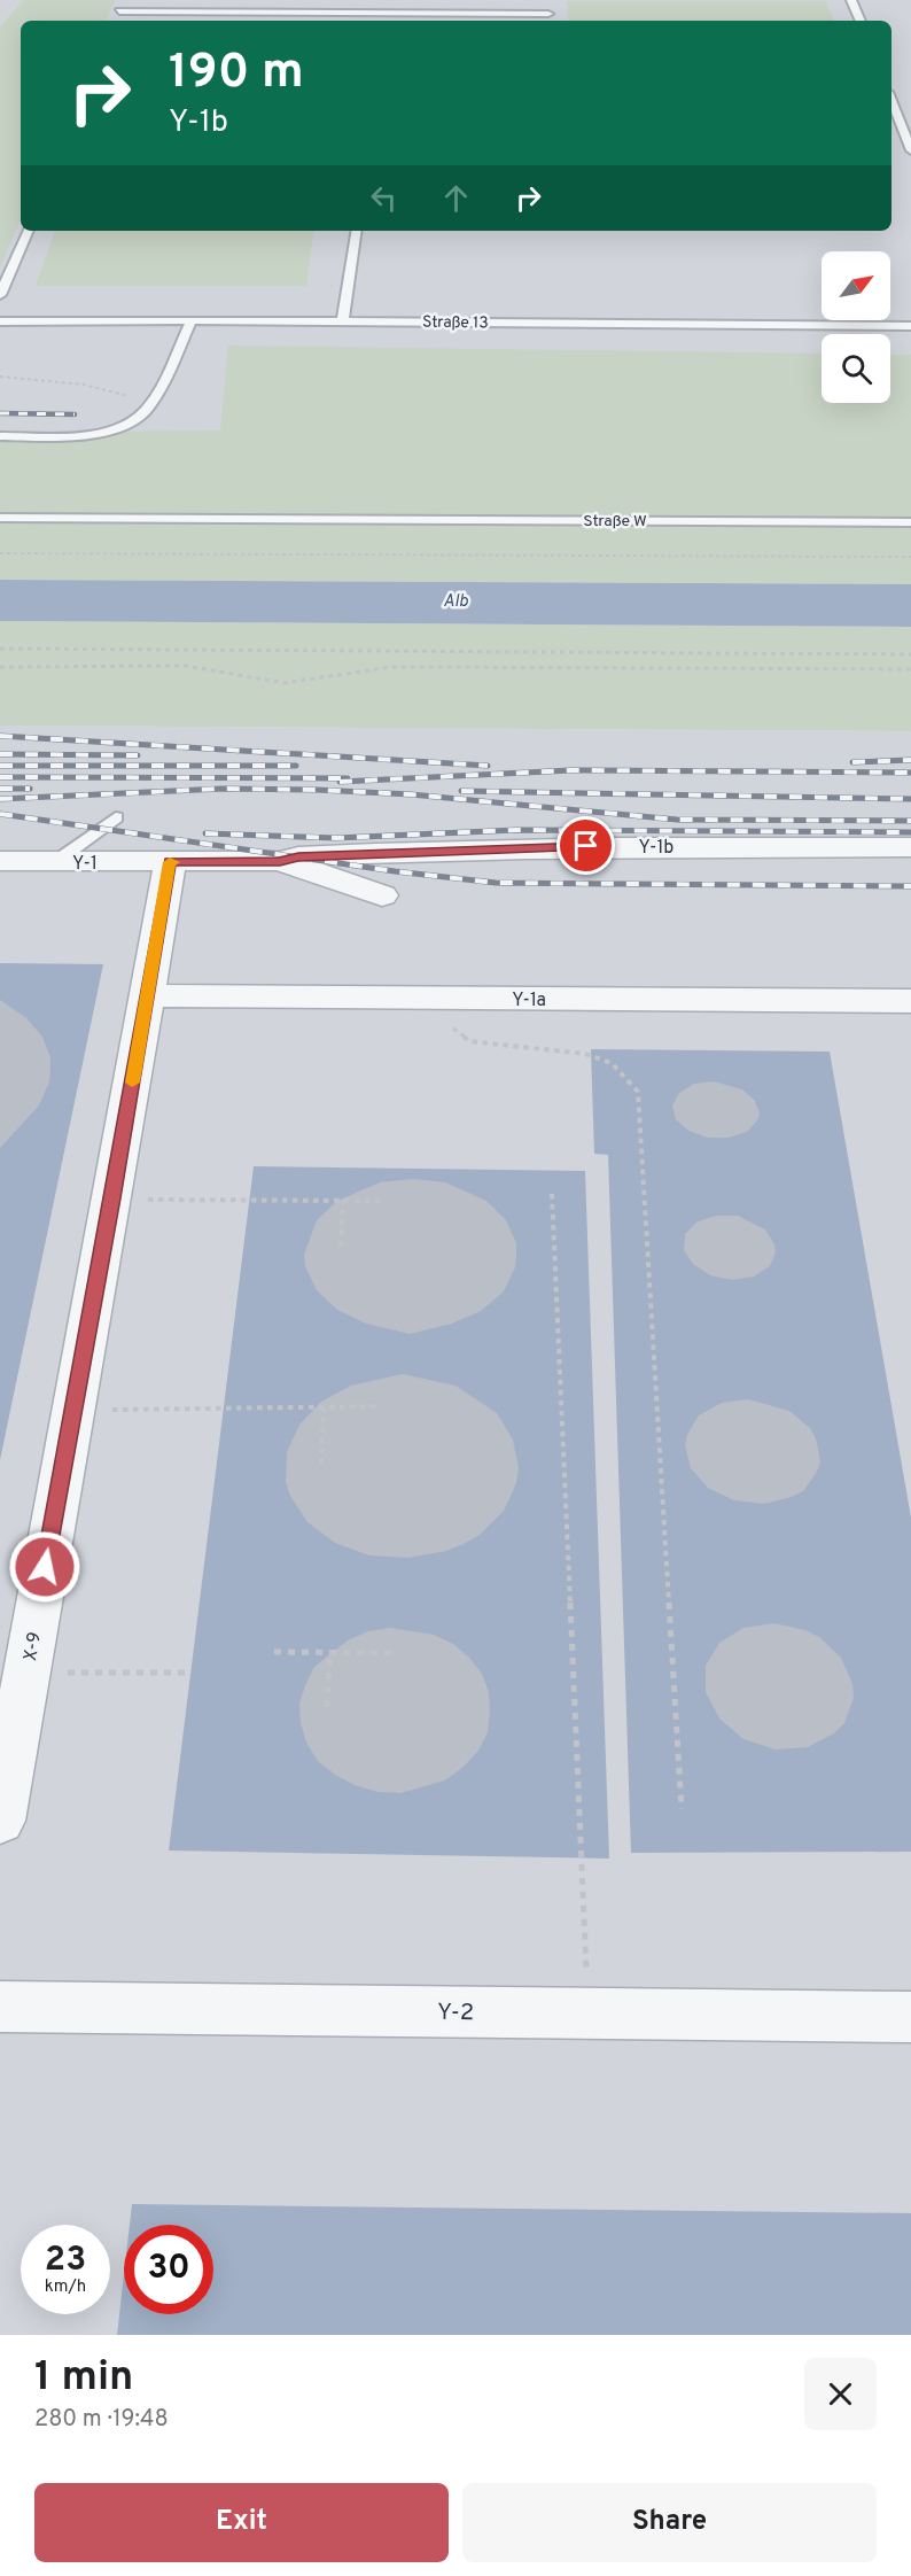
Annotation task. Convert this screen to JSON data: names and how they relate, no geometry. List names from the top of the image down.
{
  "streets": {
    "street": [
      "Y-1b",
      "Y-1",
      "Y-1a",
      "X-9",
      "Y-2"
    ],
    "lane": ["Straße 13", "Straße W"]
  },
  "crossings": [
    ["Y-1b", "Y-1"],
    ["Y-1b", "X-9"],
    ["Y-1", "X-9"],
    ["Y-1a", "X-9"]
  ],
  "water": ["Alb"],
  "north": "top right",
  "page": {
    "turn": ["190 m", "Y-1b"],
    "speed": "23 km/h",
    "limit": "30",
    "heading": ["1 min", "280 m · 19:48"],
    "buttons": ["Exit", "Share"]
  }
}
